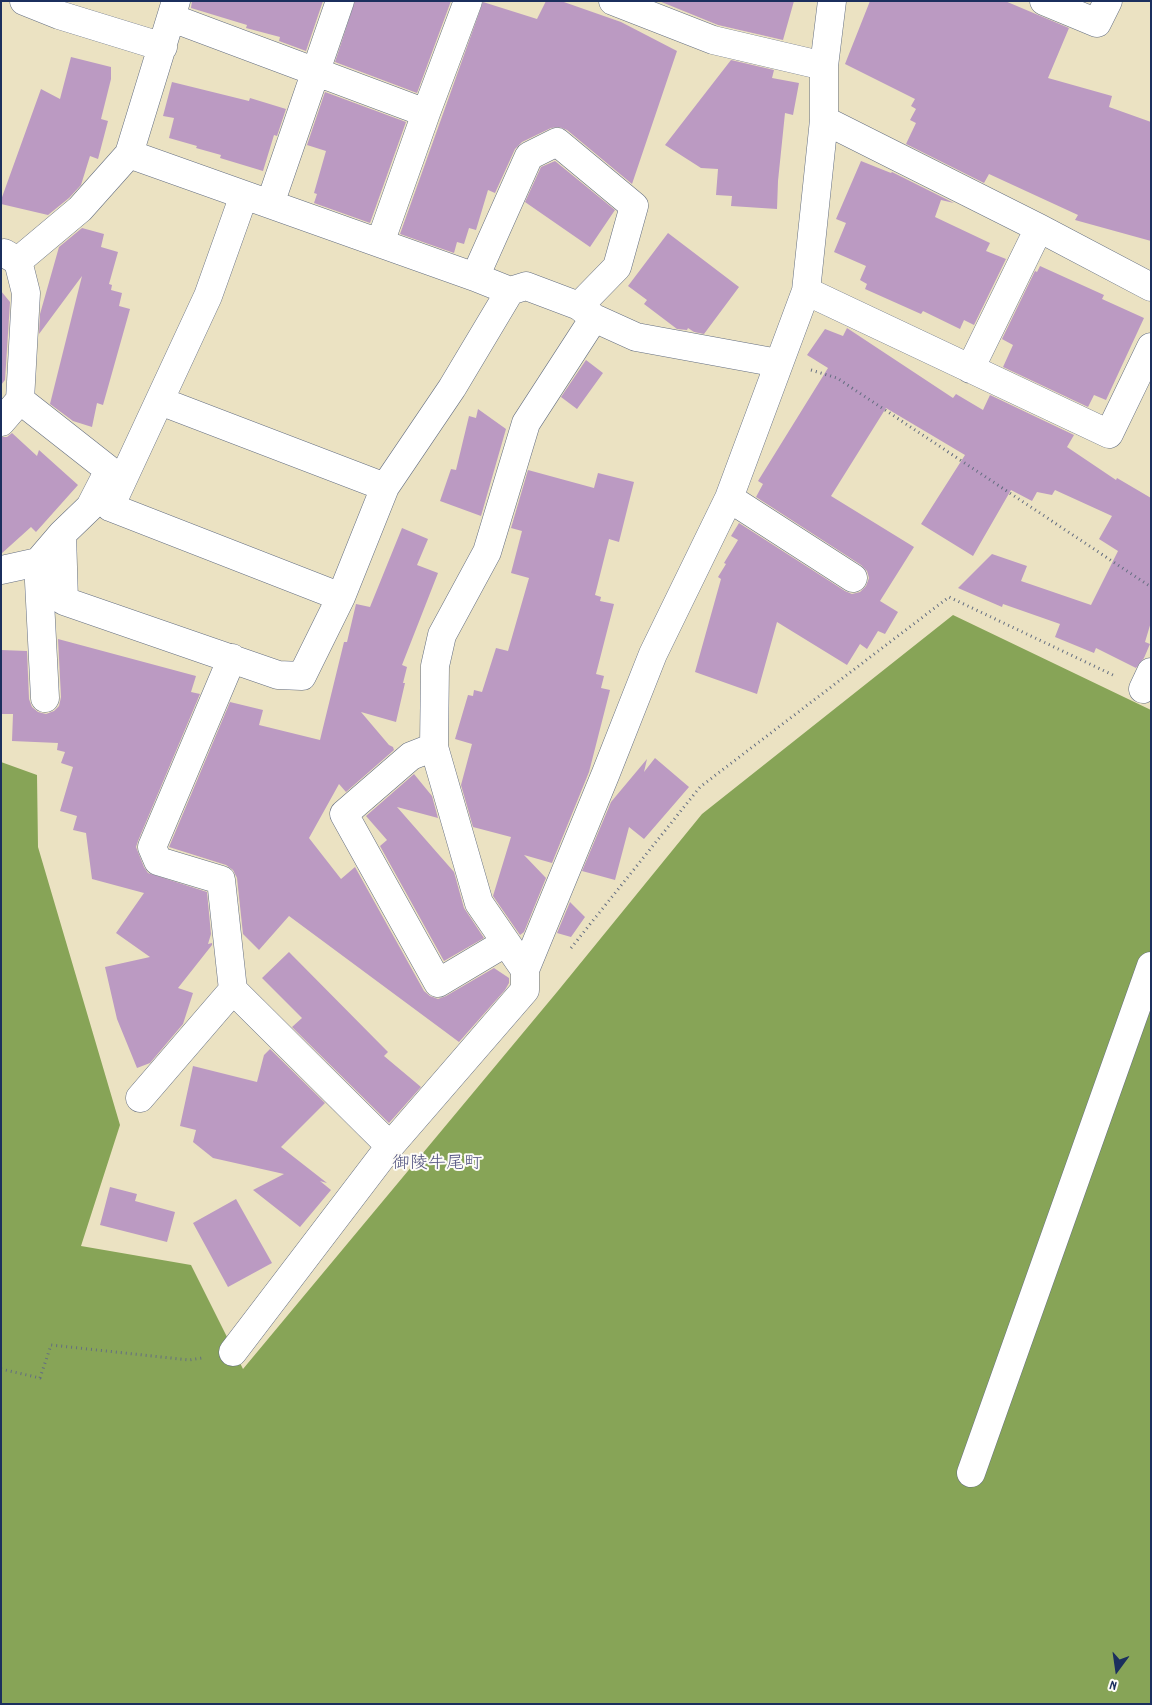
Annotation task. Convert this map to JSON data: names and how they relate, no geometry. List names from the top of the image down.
{
  "districts": ["御陵牛尾町"],
  "north": "bottom"
}
